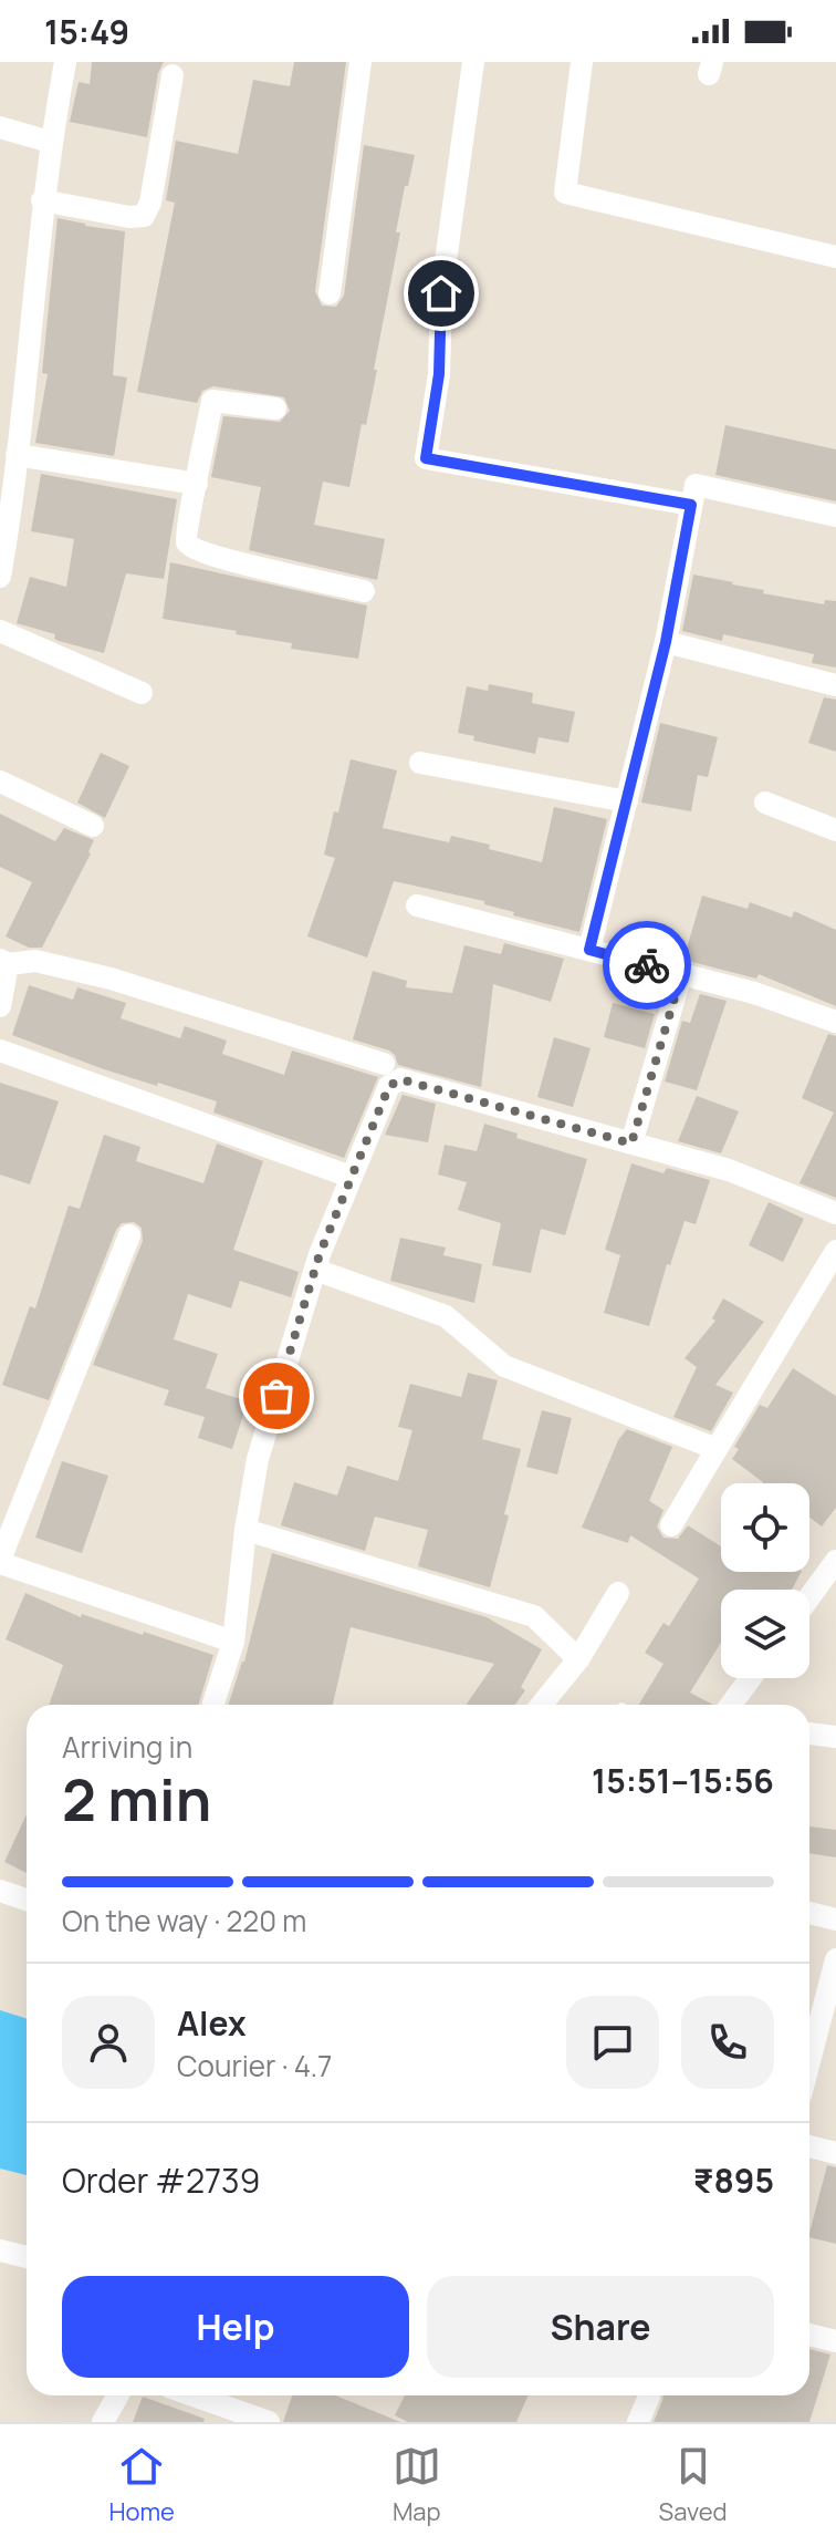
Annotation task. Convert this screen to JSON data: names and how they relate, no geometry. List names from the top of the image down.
{
  "page": {
    "status": "15:49",
    "heading": ["2 min", "Arriving in", "15:51–15:56"],
    "panel": [
      "Alex",
      "Courier · 4.7",
      "Order #2739",
      "₹895"
    ],
    "bar": "On the way · 220 m",
    "buttons": ["Help", "Share"],
    "tabs": ["Home", "Map", "Saved"]
  }
}
